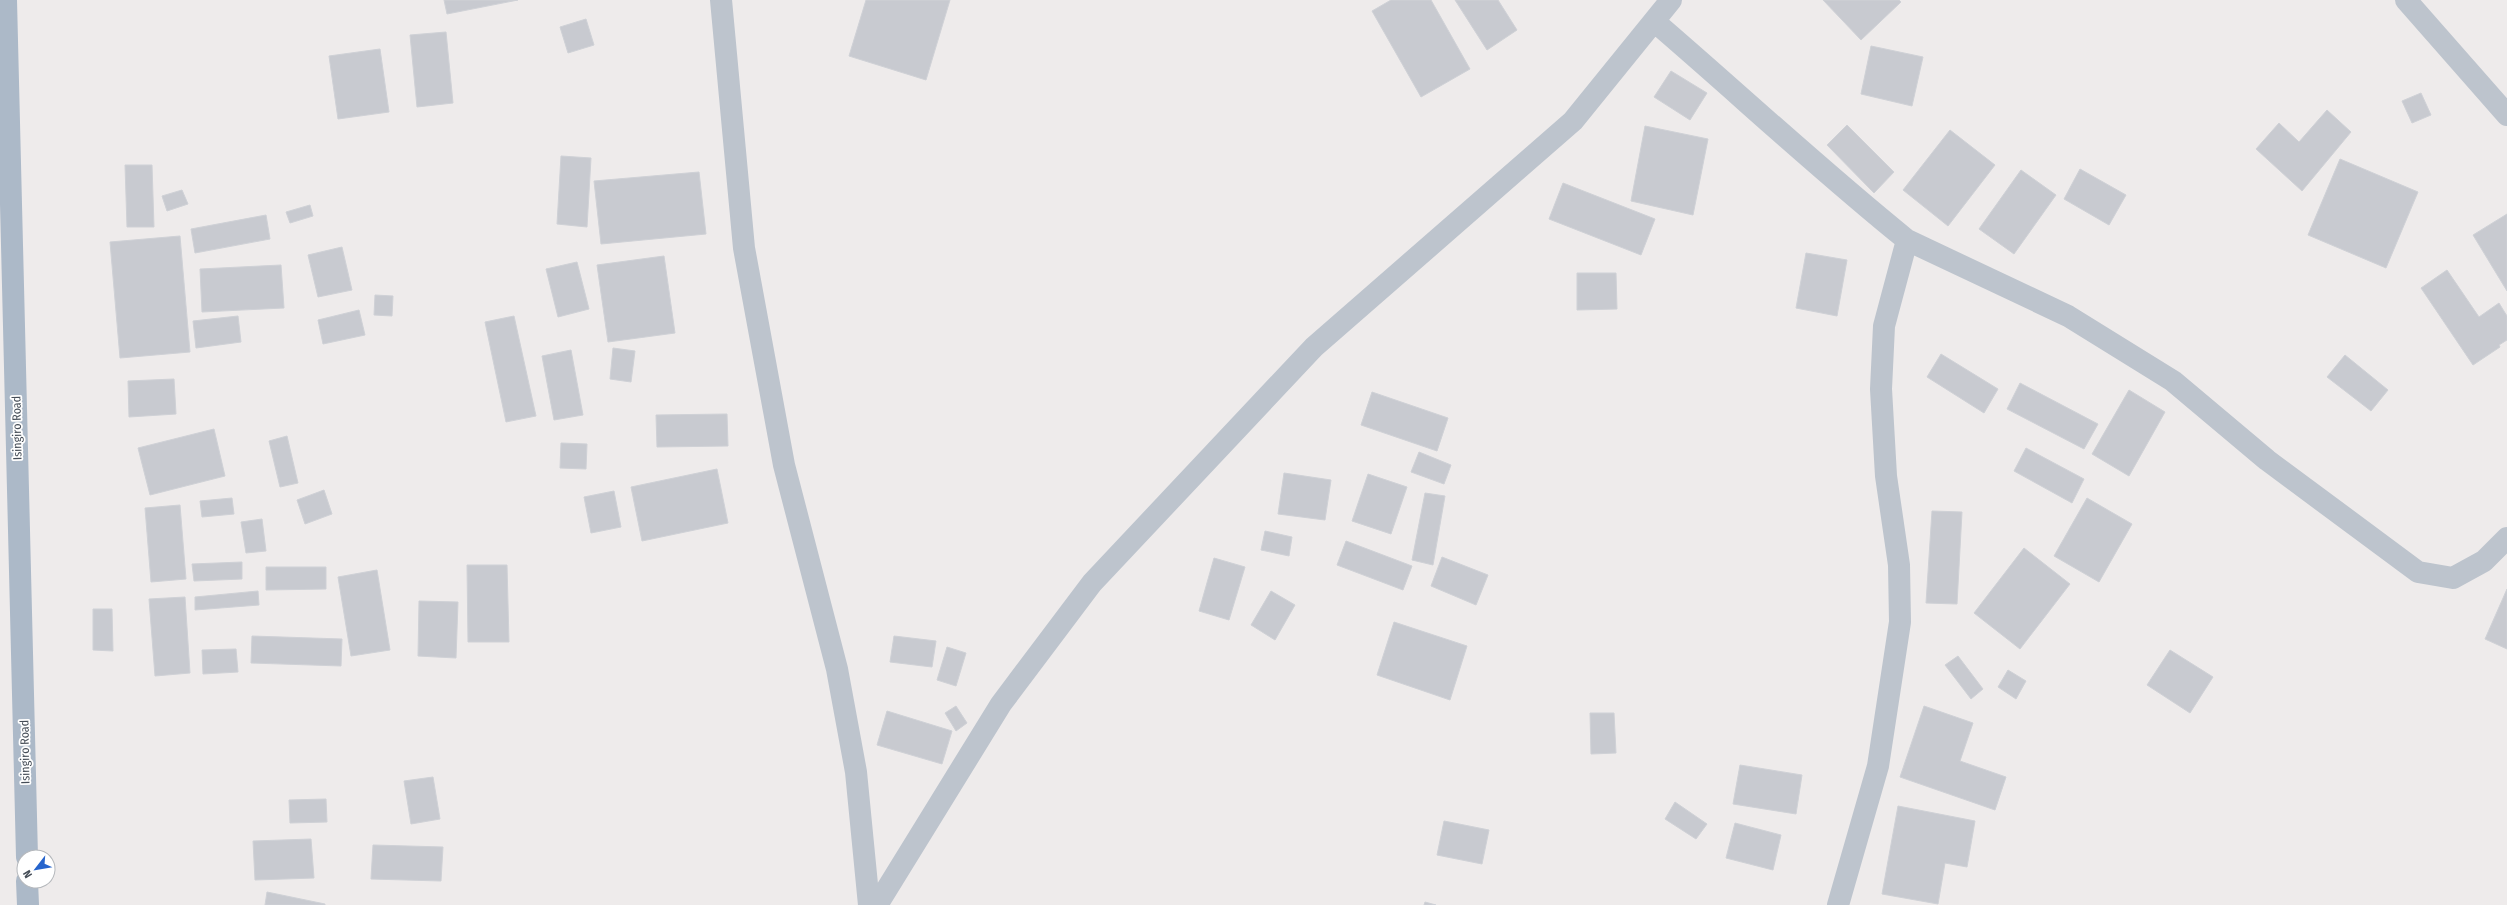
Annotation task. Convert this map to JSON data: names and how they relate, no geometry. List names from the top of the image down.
{
  "streets": {
    "main road": ["Isingiro Road"]
  },
  "north": "bottom left"
}
